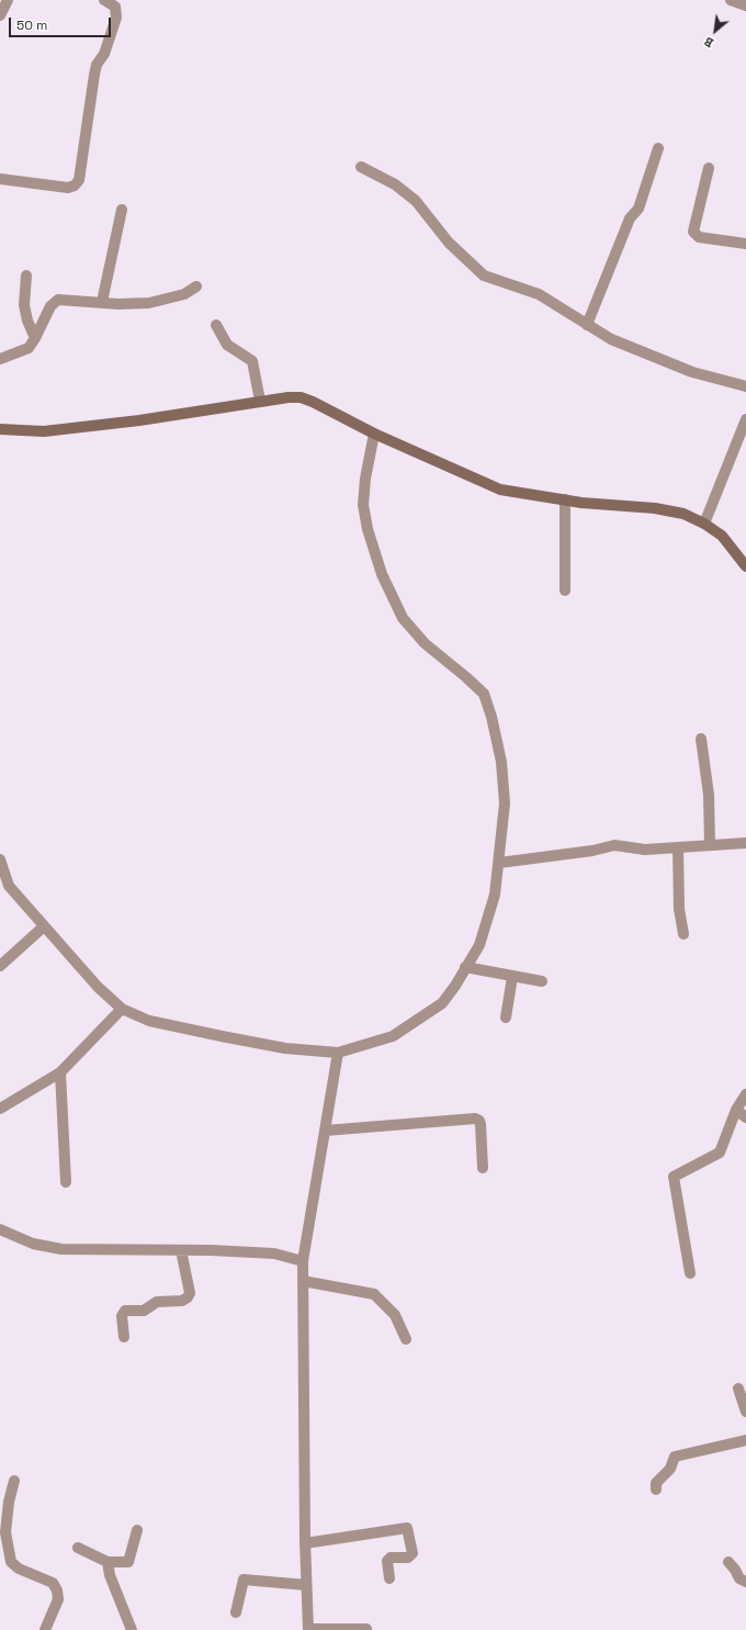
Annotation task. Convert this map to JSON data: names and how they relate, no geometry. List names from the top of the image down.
{
  "scale_bar": "50 m",
  "north": "bottom left"
}
